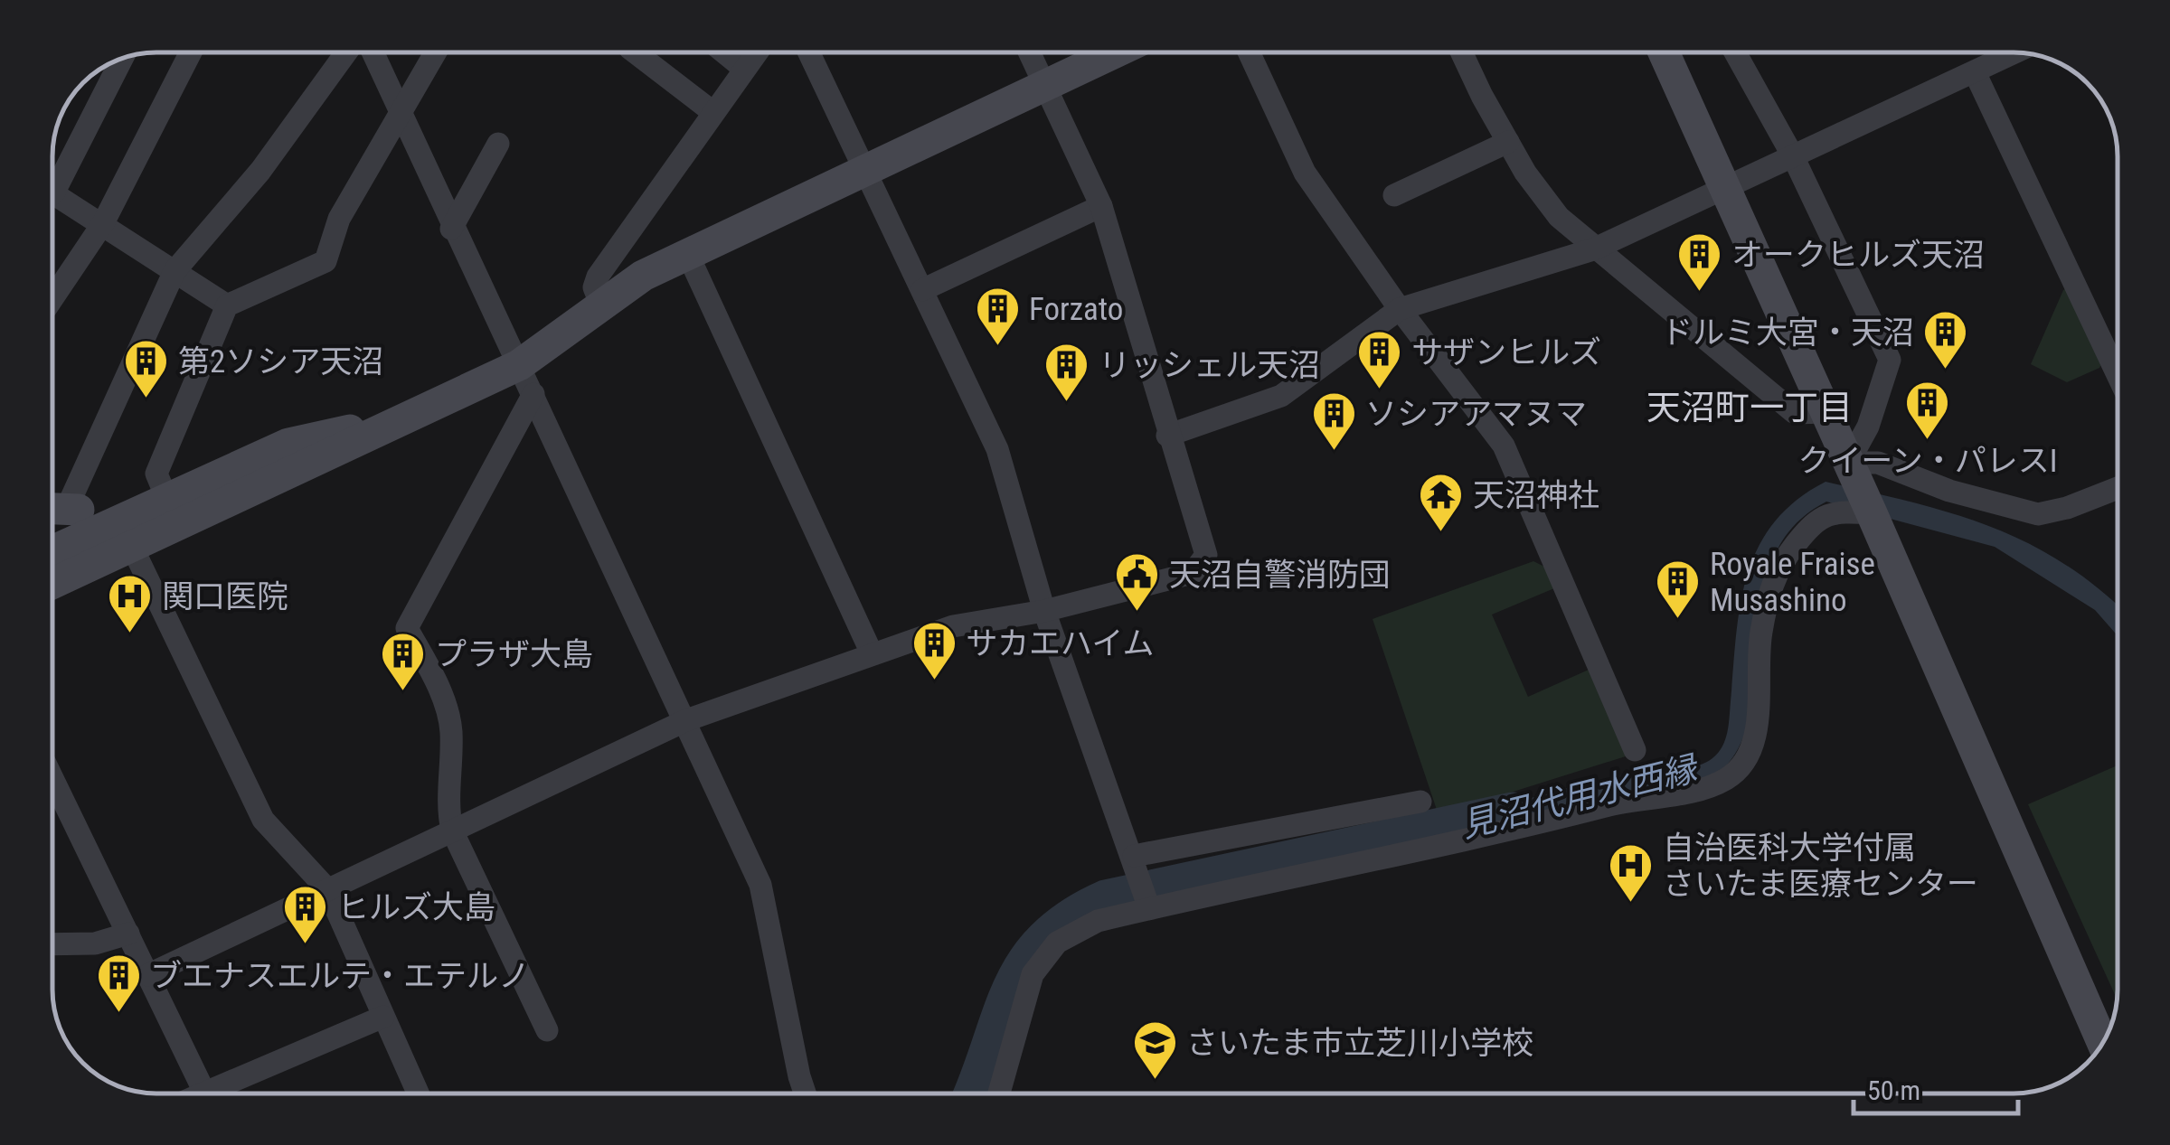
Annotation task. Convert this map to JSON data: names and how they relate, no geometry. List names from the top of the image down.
{
  "districts": ["天沼町一丁目"],
  "water": ["見沼代用水西縁"],
  "places": {
    "building": [
      "オークヒルズ天沼",
      "Forzato",
      "ドルミ大宮・天沼",
      "サザンヒルズ",
      "第2ソシア天沼",
      "リッシェル天沼",
      "クイーン・パレスI",
      "ソシアアマヌマ",
      "Royale Fraise Musashino",
      "サカエハイム",
      "プラザ大島",
      "ヒルズ大島",
      "ブエナスエルテ・エテルノ"
    ],
    "temple": ["天沼神社"],
    "public building": ["天沼自警消防団"],
    "hospital": ["関口医院", "自治医科大学付属 さいたま医療センター"],
    "school or university": ["さいたま市立芝川小学校"]
  },
  "scale_bar": "50 m"
}
